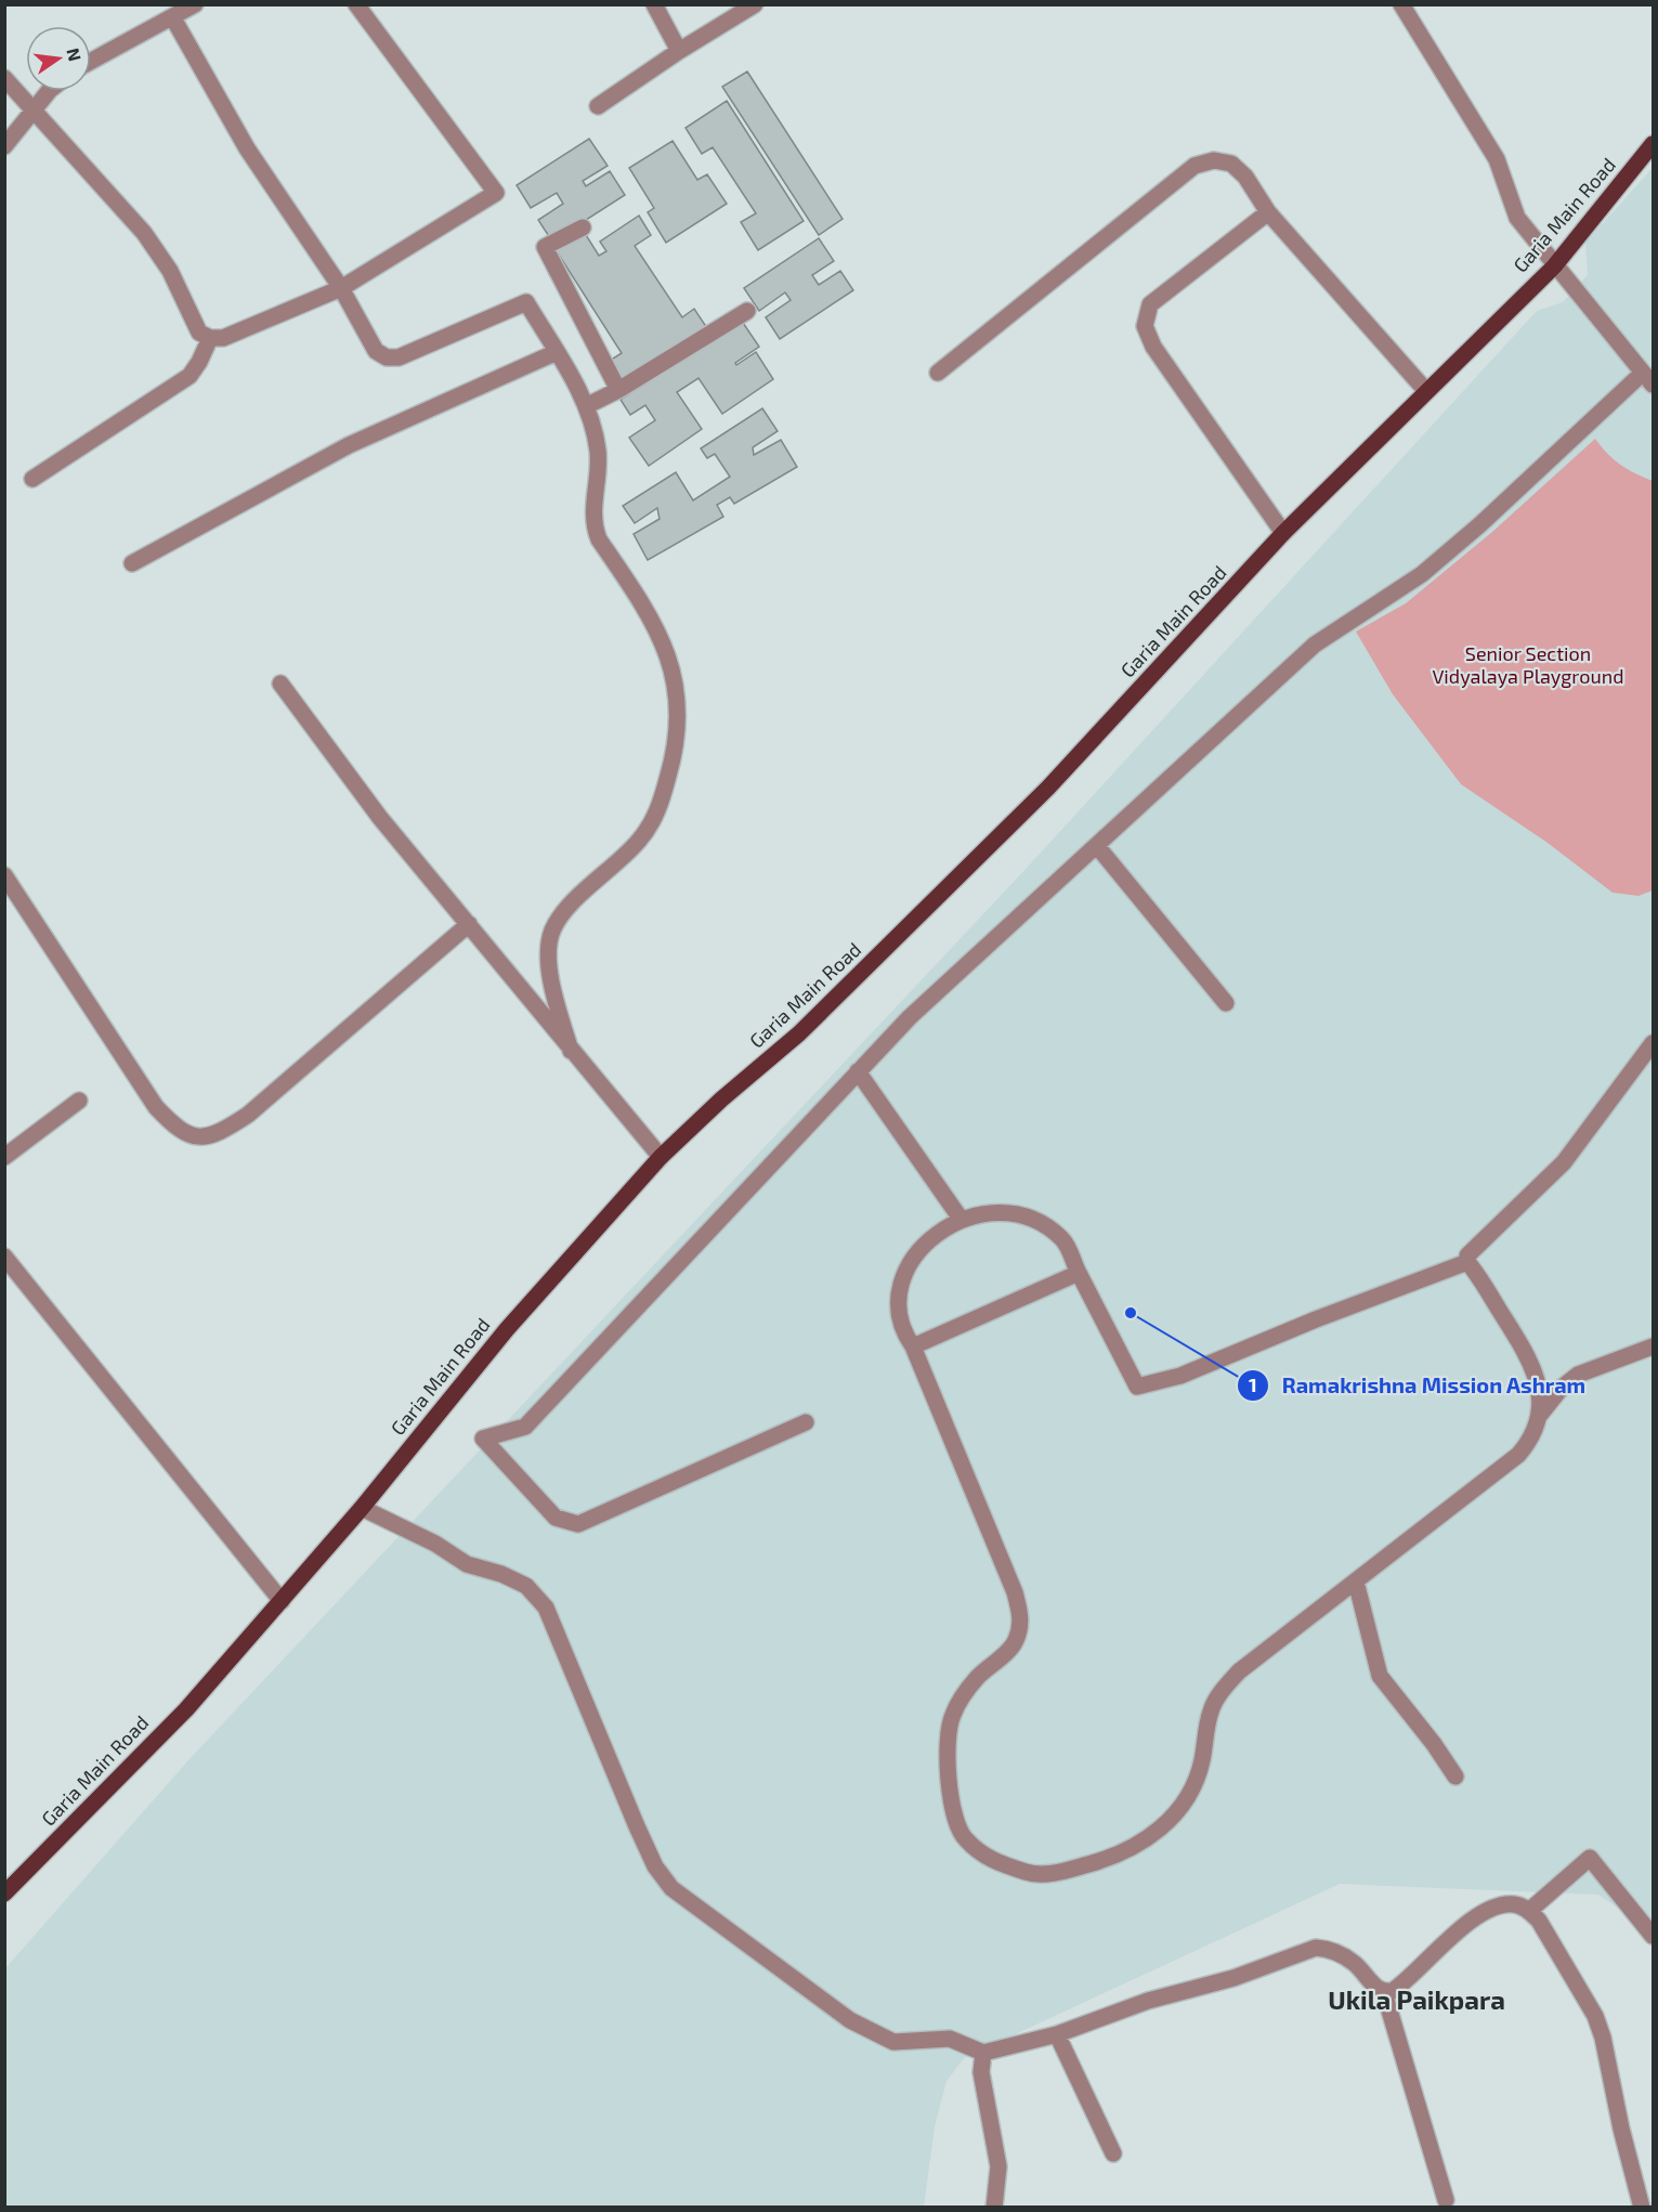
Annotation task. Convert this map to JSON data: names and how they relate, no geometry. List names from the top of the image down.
{
  "streets": {
    "main road": ["Garia Main Road"]
  },
  "districts": ["Ukila Paikpara"],
  "parks": ["Senior Section Vidyalaya Playground"],
  "places": ["Ramakrishna Mission Ashram"],
  "north": "right"
}
